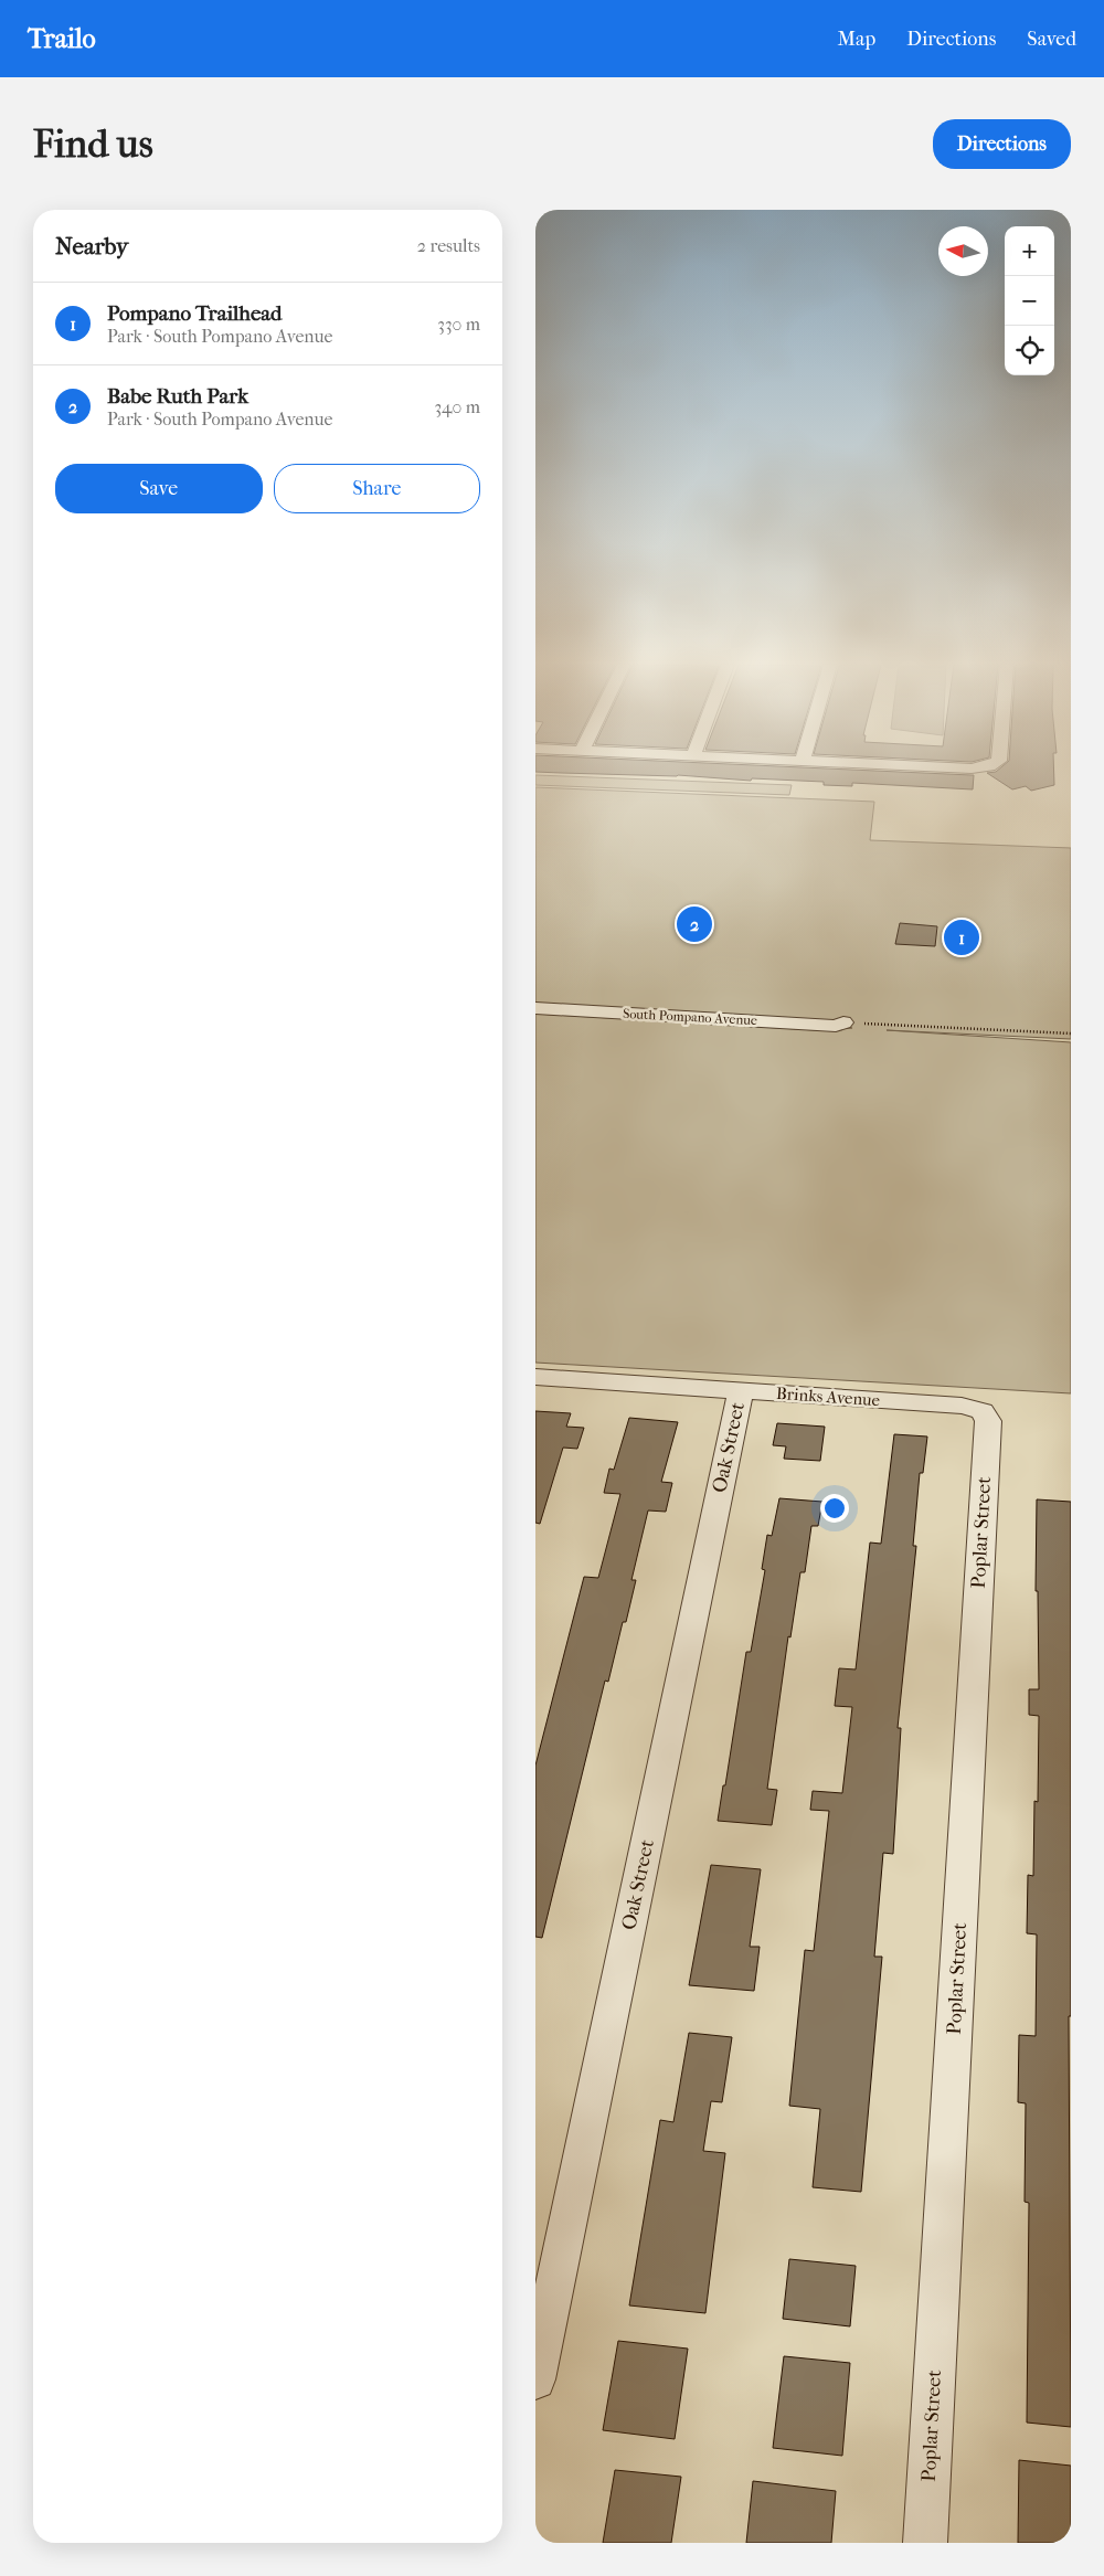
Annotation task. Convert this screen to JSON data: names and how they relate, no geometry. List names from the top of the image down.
{
  "streets": {
    "street": [
      "South Pompano Avenue",
      "Brinks Avenue",
      "Oak Street",
      "Poplar Street"
    ]
  },
  "crossings": [
    ["Brinks Avenue", "Oak Street"],
    ["Brinks Avenue", "Poplar Street"]
  ],
  "north": "left",
  "page": {
    "header": "Trailo",
    "nav": ["Map", "Directions", "Saved"],
    "buttons": [
      "Directions",
      ["Save", "Share"]
    ],
    "title": "Find us",
    "heading": ["Nearby", "2 results"],
    "map_buttons": ["+", "−"],
    "list": [
      {
        "mark": "1",
        "name": "Pompano Trailhead",
        "note": "Park · South Pompano Avenue",
        "value": "330 m"
      },
      {
        "mark": "2",
        "name": "Babe Ruth Park",
        "note": "Park · South Pompano Avenue",
        "value": "340 m"
      }
    ],
    "pins": ["2", "1"]
  }
}
